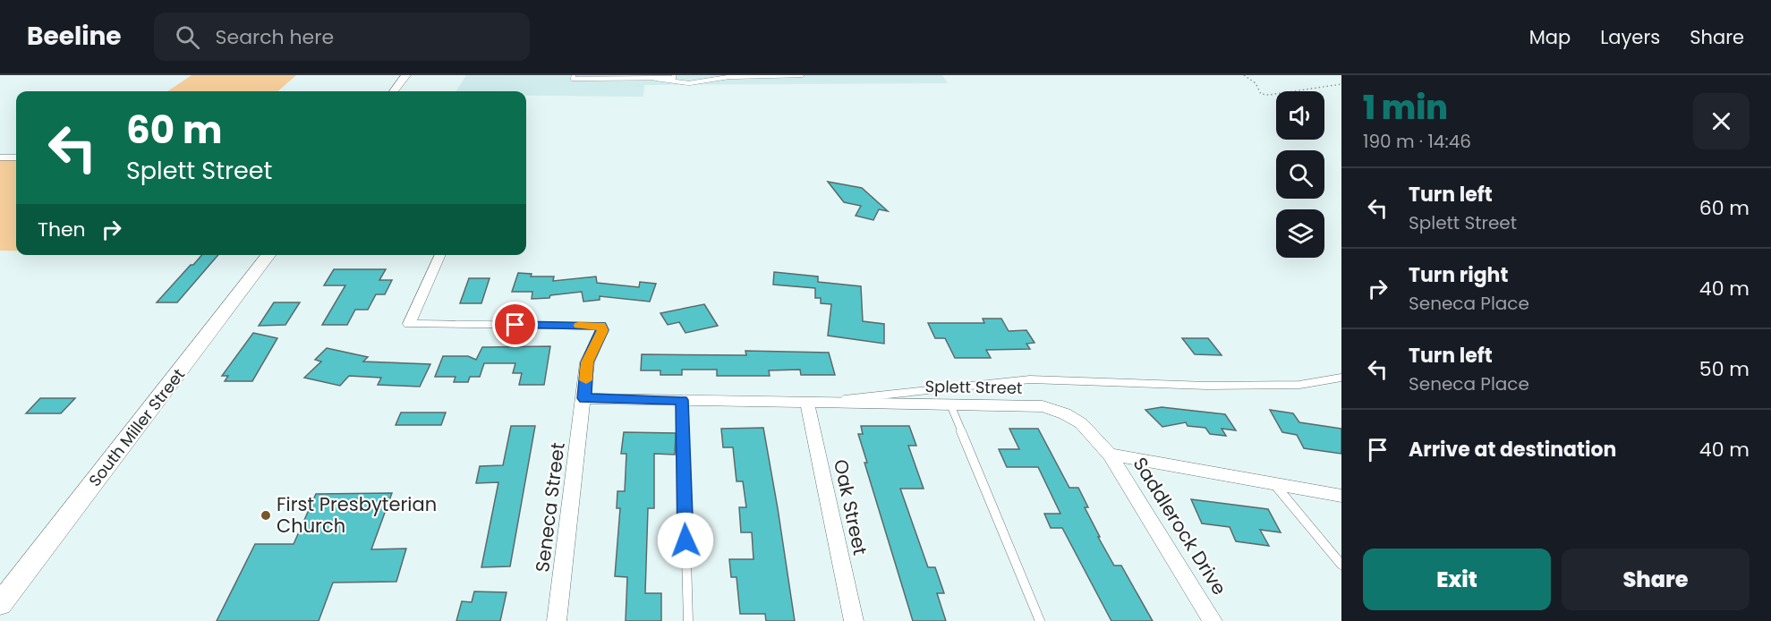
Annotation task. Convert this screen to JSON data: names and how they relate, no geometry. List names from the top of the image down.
{
  "streets": {
    "street": [
      "Splett Street",
      "South Miller Street",
      "Seneca Street",
      "Oak Street",
      "Saddlerock Drive"
    ]
  },
  "crossings": [
    ["Splett Street", "Seneca Street"],
    ["Splett Street", "Oak Street"],
    ["Splett Street", "Saddlerock Drive"]
  ],
  "places": ["First Presbyterian Church"],
  "page": {
    "header": "Beeline",
    "search": "Search here",
    "nav": ["Map", "Layers", "Share"],
    "heading": ["1 min", "190 m · 14:46"],
    "turn": ["60 m", "Splett Street"],
    "list": [
      {
        "name": "Turn left",
        "note": "Splett Street",
        "value": "60 m"
      },
      {
        "name": "Turn right",
        "note": "Seneca Place",
        "value": "40 m"
      },
      {
        "name": "Turn left",
        "note": "Seneca Place",
        "value": "50 m"
      },
      {
        "name": "Arrive at destination",
        "value": "40 m"
      }
    ],
    "then": "Then",
    "buttons": ["Exit", "Share"]
  }
}
